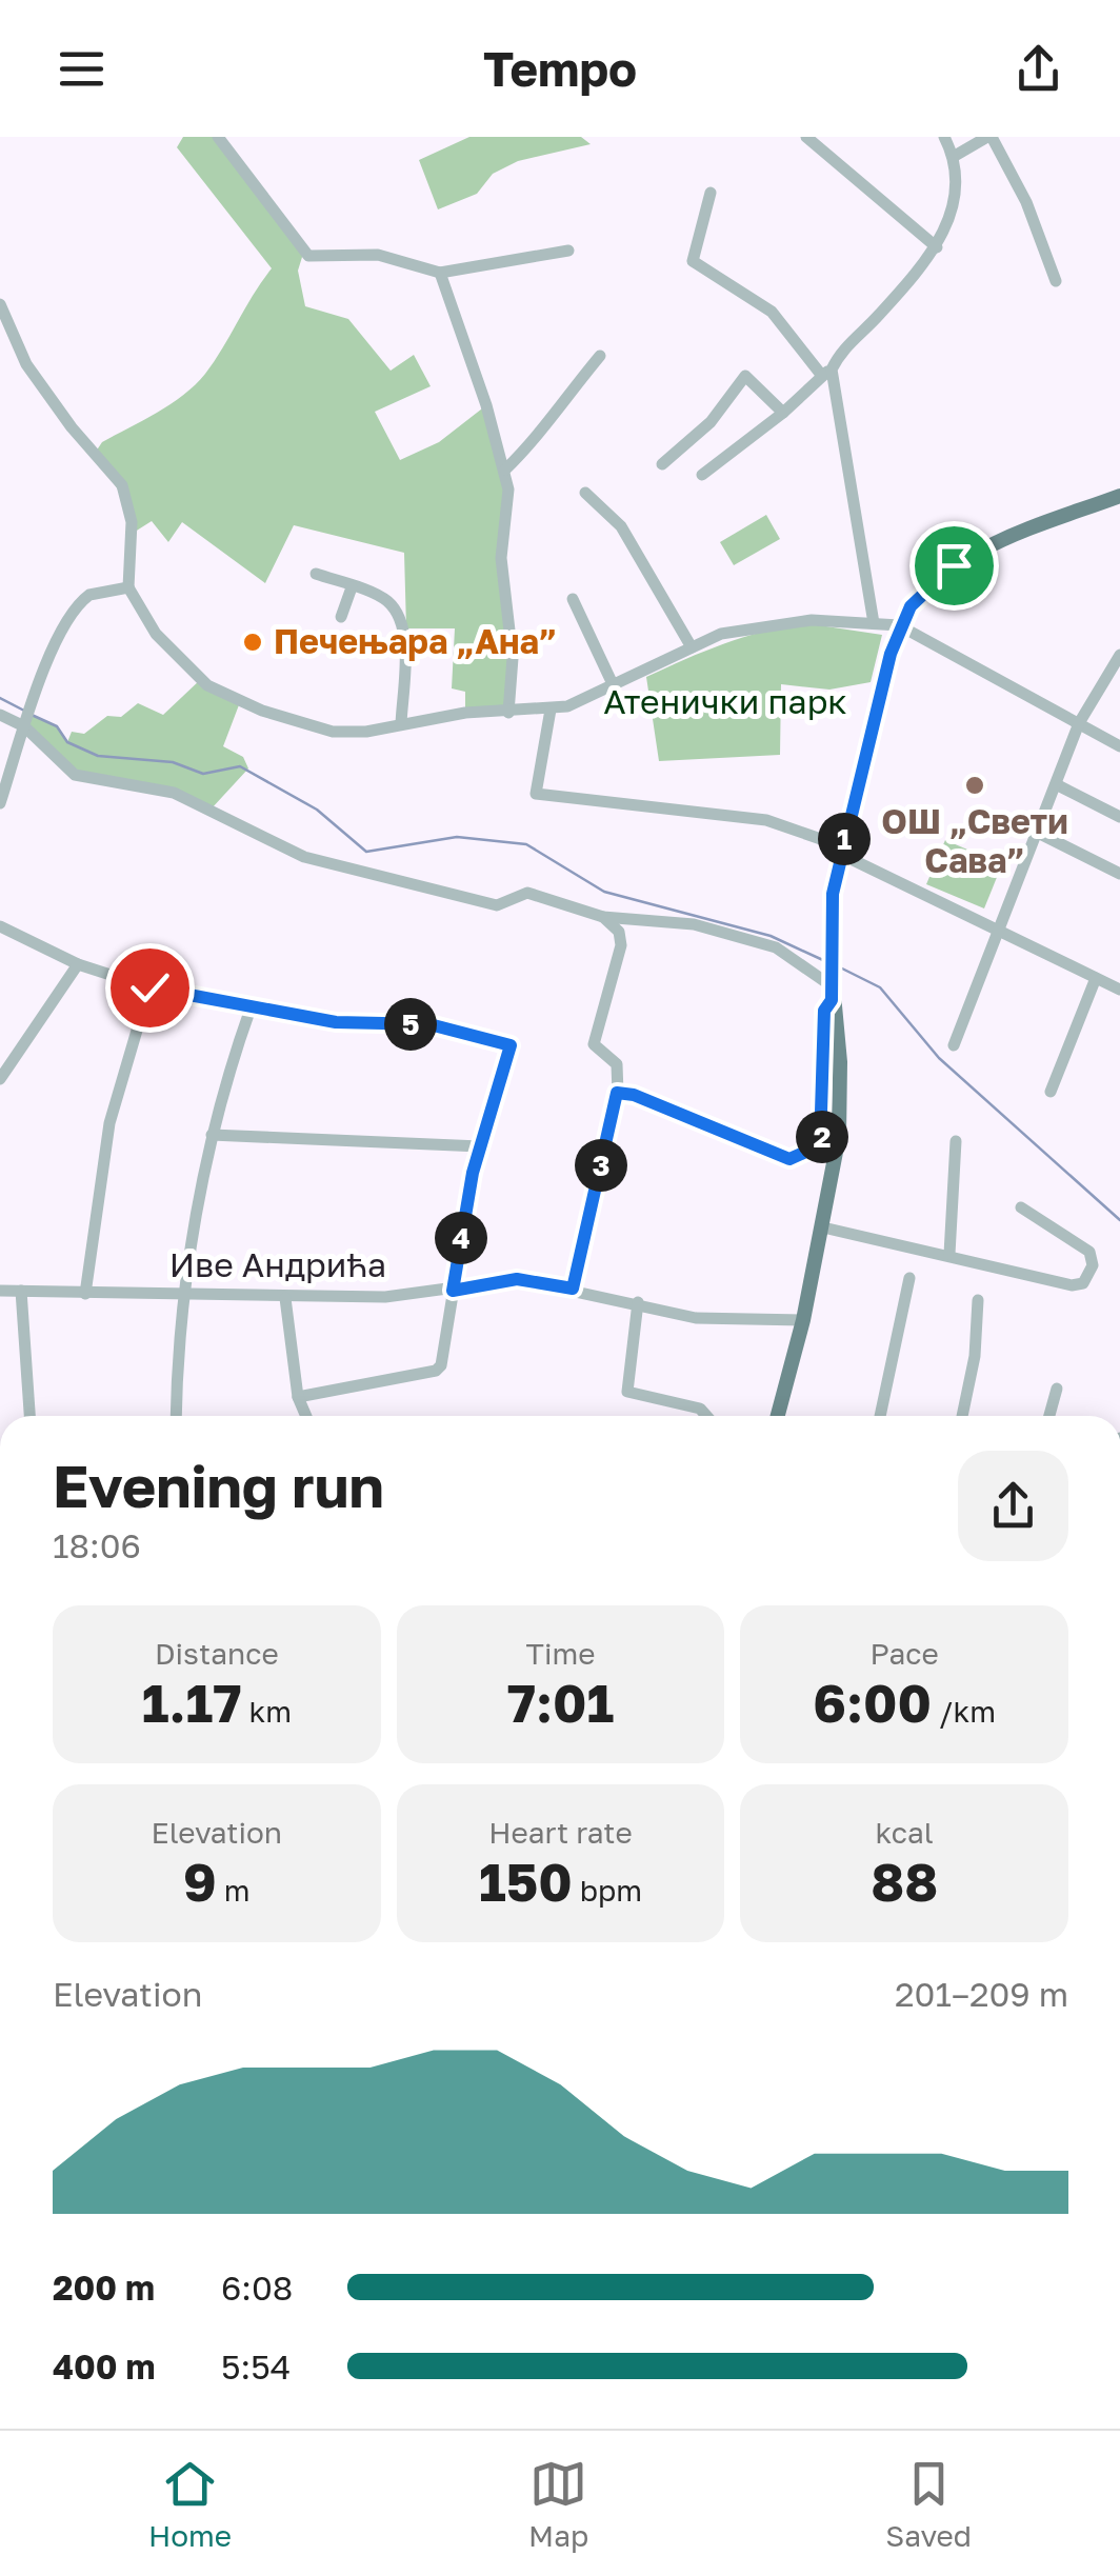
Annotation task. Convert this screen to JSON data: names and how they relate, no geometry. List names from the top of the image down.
{
  "streets": {
    "street": ["Иве Андрића"]
  },
  "parks": ["Атенички парк"],
  "places": ["Печењара „Ана”", "ОШ „Свети Сава”"],
  "page": {
    "header": "Tempo",
    "pins": [
      "1",
      "5",
      "2",
      "3",
      "4"
    ],
    "heading": ["Evening run", "18:06"],
    "stats": [
      ["Distance", "1.17 km"],
      ["Time", "7:01"],
      ["Pace", "6:00 /km"],
      ["Elevation", "9 m"],
      ["Heart rate", "150 bpm"],
      ["kcal", "88"]
    ],
    "chart": ["Elevation", "201–209 m"],
    "list": [
      {
        "name": "200 m",
        "note": "6:08"
      },
      {
        "name": "400 m",
        "note": "5:54"
      }
    ],
    "tabs": ["Home", "Map", "Saved"]
  }
}
